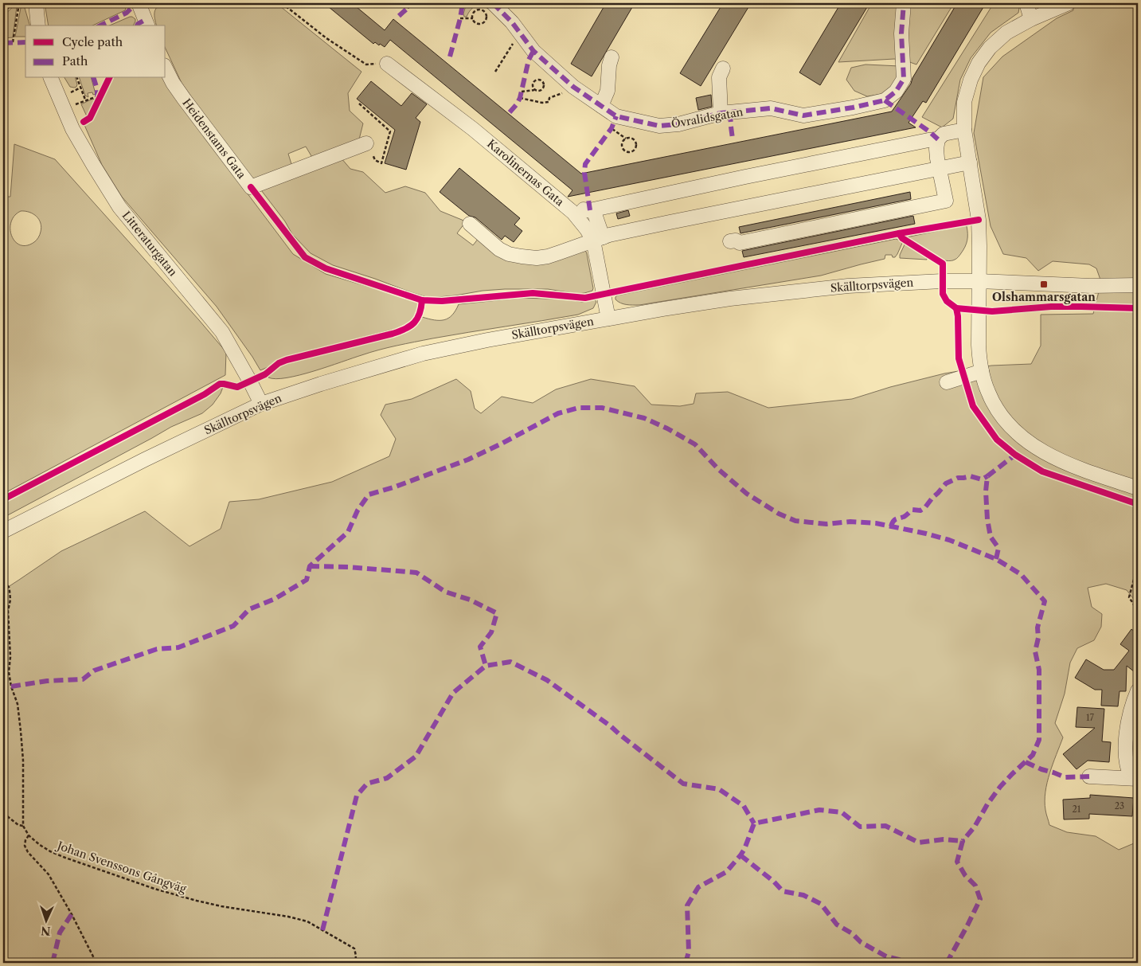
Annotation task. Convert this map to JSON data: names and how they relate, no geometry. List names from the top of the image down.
{
  "streets": {
    "street": [
      "Övralidsgatan",
      "Heidenstams Gata",
      "Karolinernas Gata",
      "Litteraturgatan",
      "Skälltorpsvägen"
    ],
    "path": ["Johan Svenssons Gångväg"]
  },
  "crossings": [
    ["Karolinernas Gata", "Skälltorpsvägen"],
    ["Litteraturgatan", "Skälltorpsvägen"]
  ],
  "places": {
    "transit": ["Olshammarsgatan"]
  },
  "house_numbers": ["17", "23", "21"],
  "legend": ["Cycle path", "Path"],
  "north": "bottom"
}
